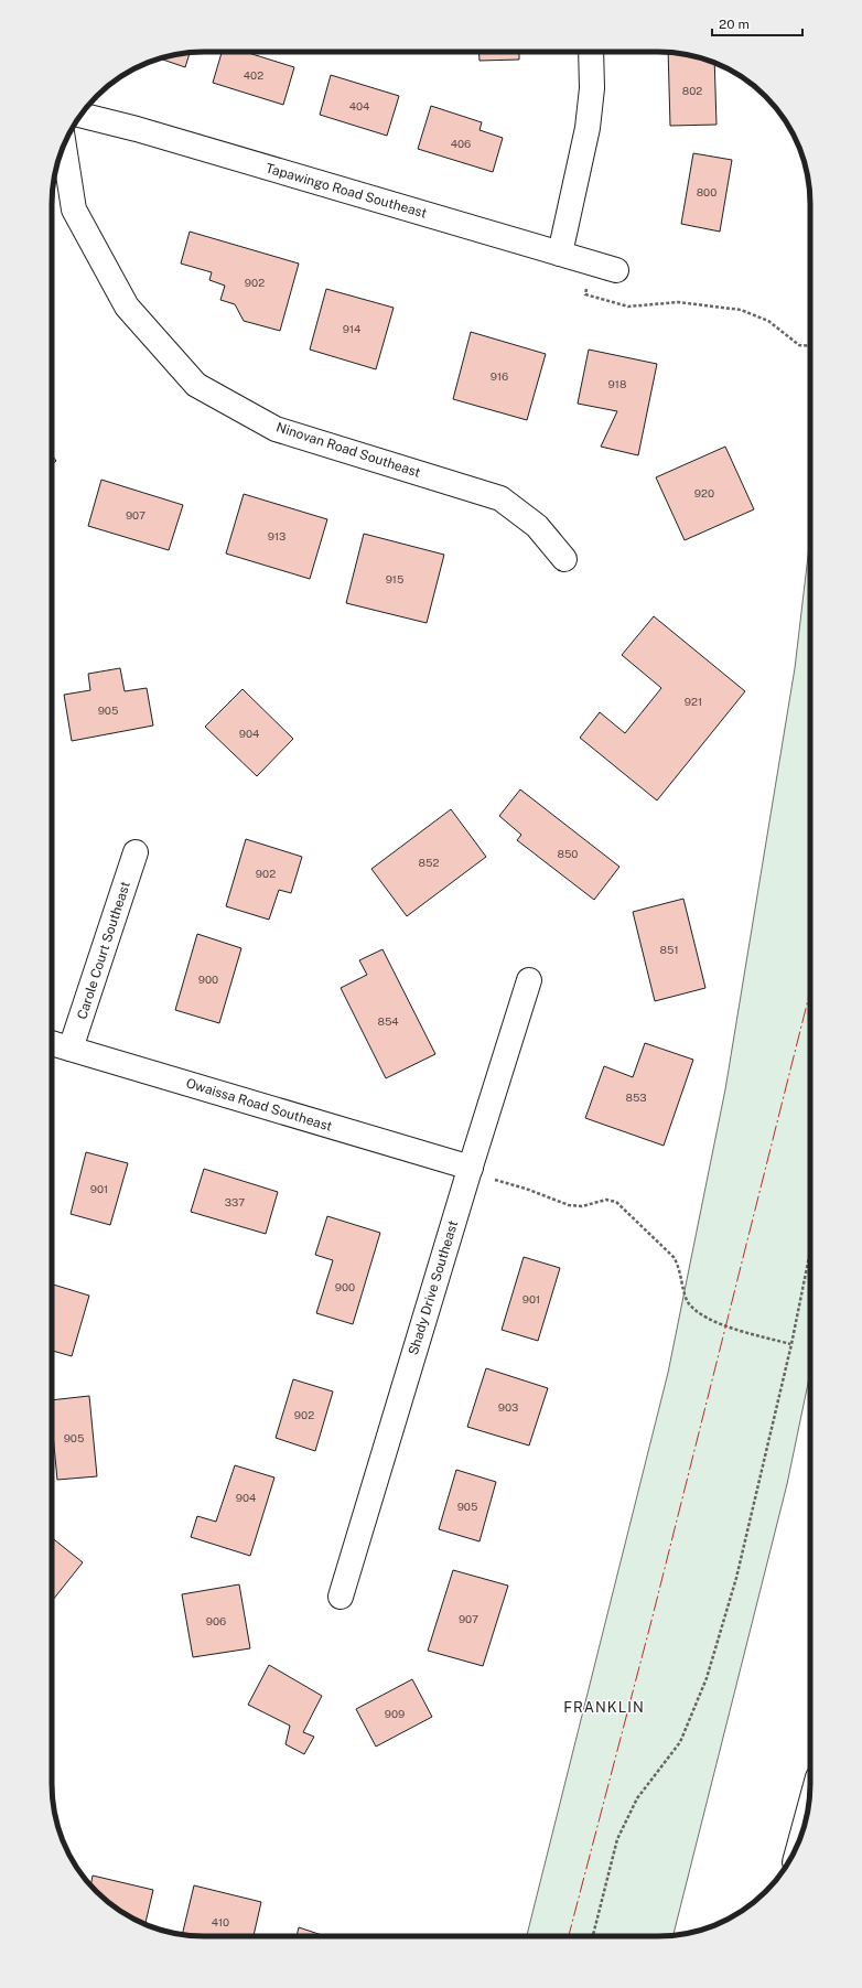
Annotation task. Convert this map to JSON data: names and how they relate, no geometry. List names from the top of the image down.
{
  "streets": {
    "street": [
      "Tapawingo Road Southeast",
      "Ninovan Road Southeast",
      "Carole Court Southeast",
      "Owaissa Road Southeast",
      "Shady Drive Southeast"
    ]
  },
  "crossings": [
    ["Carole Court Southeast", "Owaissa Road Southeast"],
    ["Owaissa Road Southeast", "Shady Drive Southeast"]
  ],
  "districts": ["FRANKLIN"],
  "house_numbers": [
    "402",
    "802",
    "404",
    "406",
    "800",
    "902",
    "914",
    "916",
    "918",
    "920",
    "907",
    "913",
    "915",
    "921",
    "905",
    "904",
    "850",
    "852",
    "902",
    "851",
    "900",
    "854",
    "853",
    "901",
    "337",
    "900",
    "901",
    "903",
    "902",
    "905",
    "904",
    "905",
    "907",
    "906",
    "909",
    "410"
  ],
  "scale_bar": "20 m"
}
